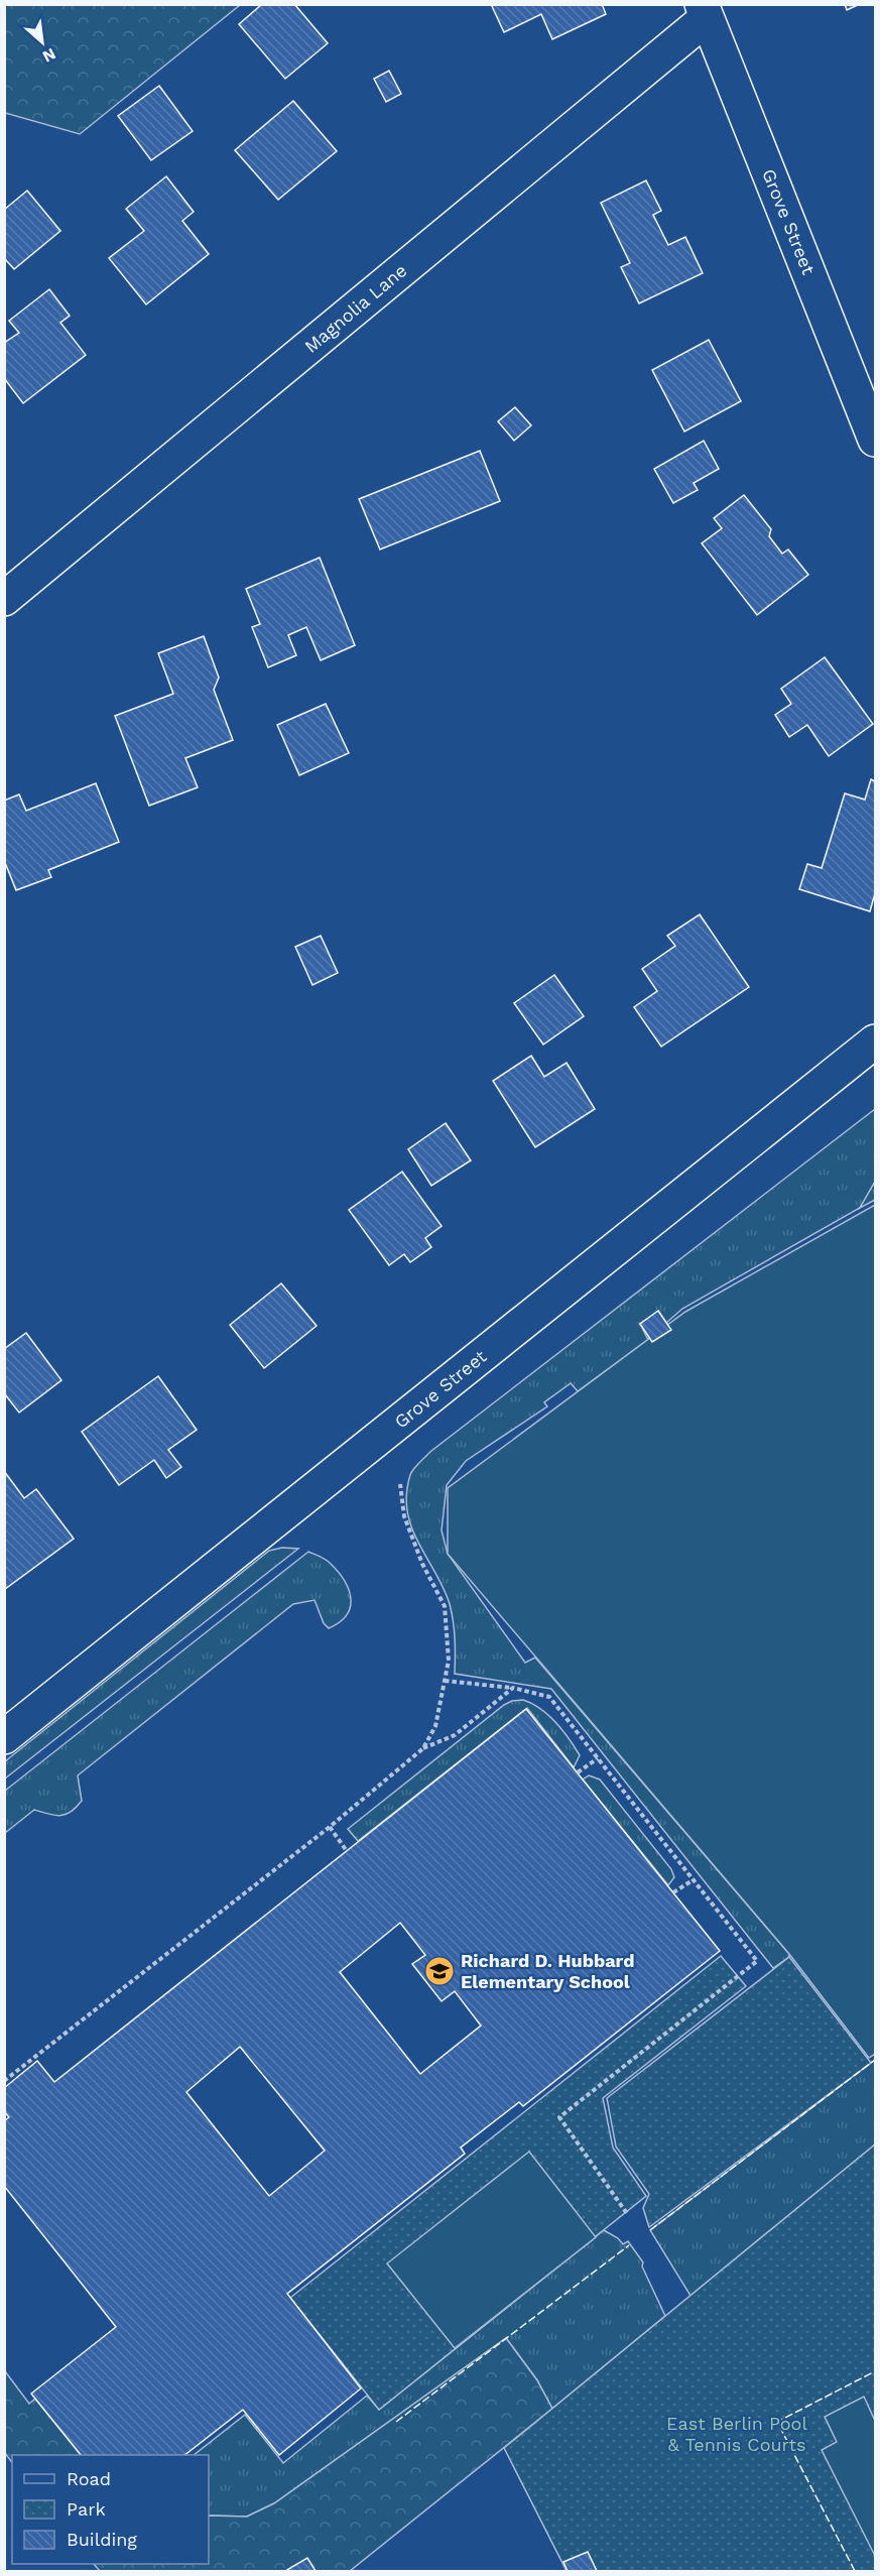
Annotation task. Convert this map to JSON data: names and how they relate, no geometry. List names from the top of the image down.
{
  "streets": {
    "street": ["Grove Street", "Magnolia Lane"]
  },
  "crossings": [
    ["Grove Street", "Magnolia Lane"]
  ],
  "parks": ["East Berlin Pool & Tennis Courts"],
  "places": {
    "school or university": ["Richard D. Hubbard Elementary School"]
  },
  "legend": ["Road", "Park", "Building"],
  "north": "bottom right"
}
